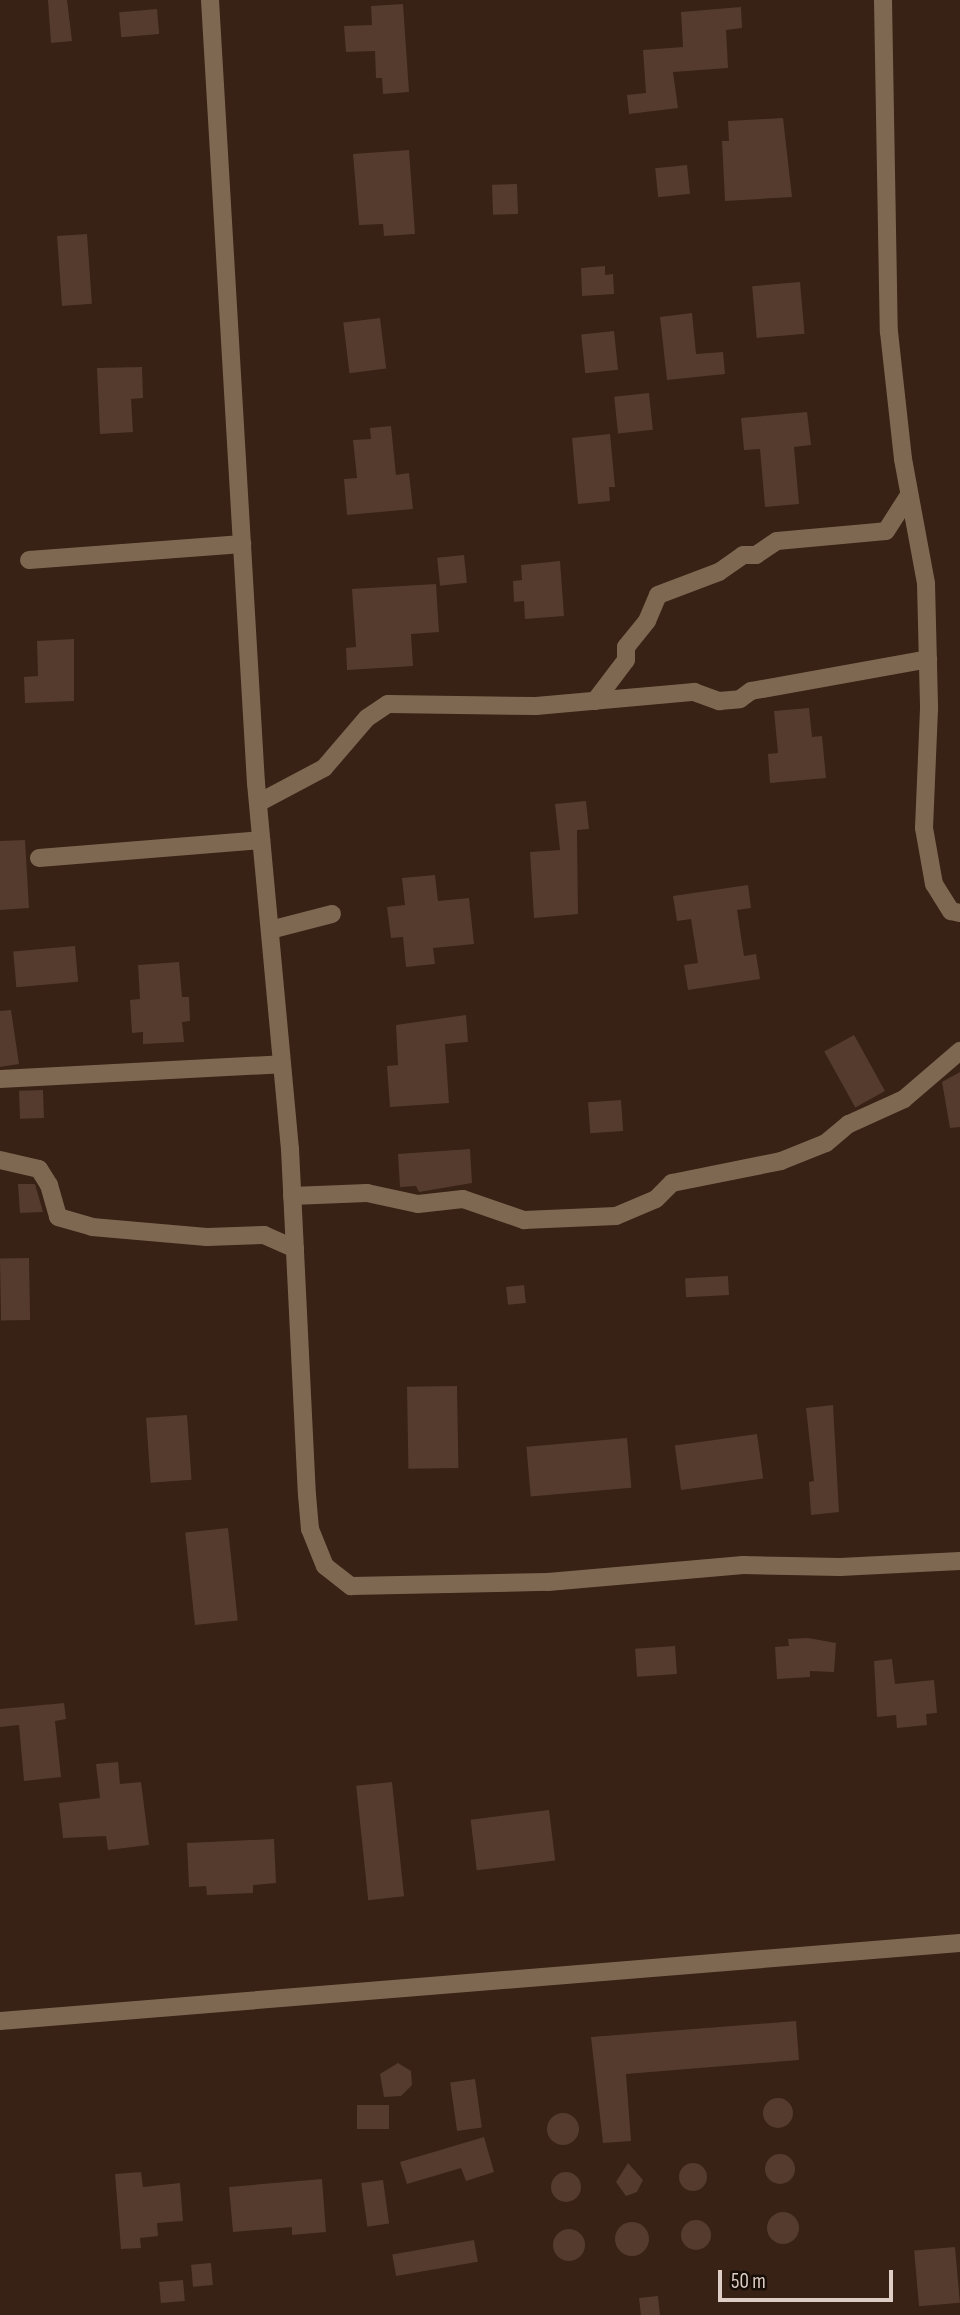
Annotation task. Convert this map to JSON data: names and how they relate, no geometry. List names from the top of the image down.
{
  "scale_bar": "50 m"
}
